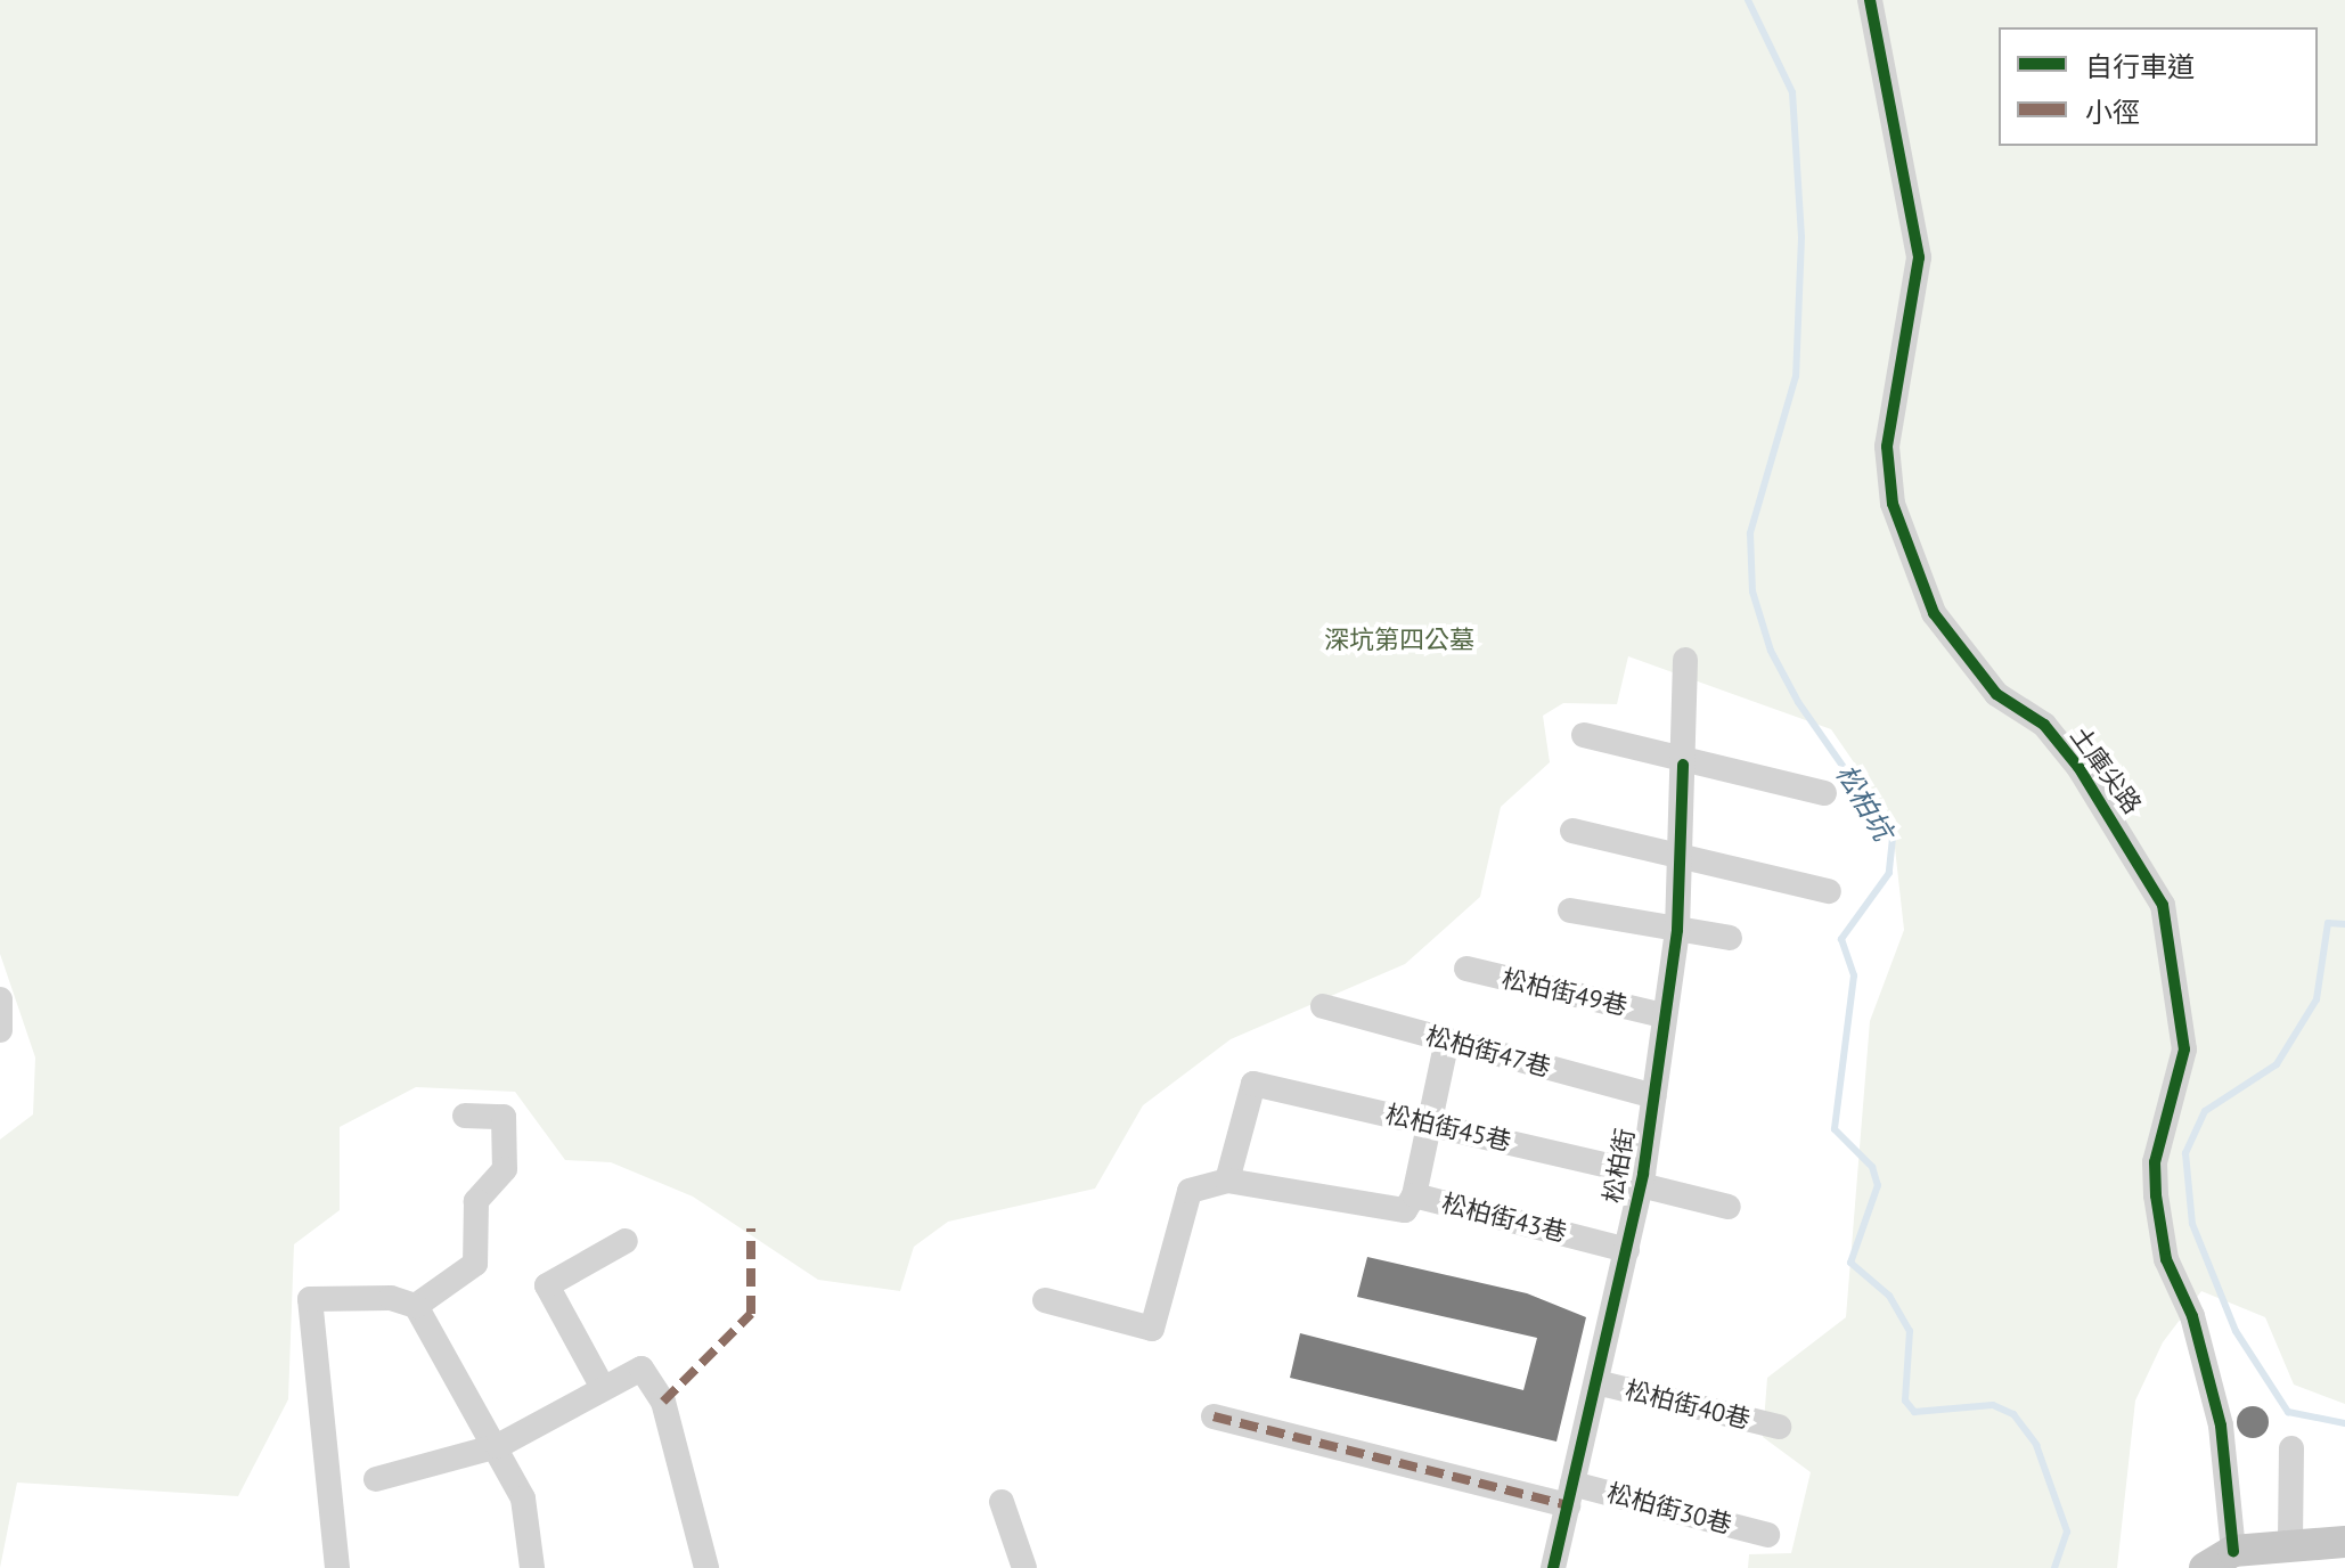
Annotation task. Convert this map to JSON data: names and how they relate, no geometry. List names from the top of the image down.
{
  "streets": {
    "street": [
      "土庫尖路",
      "松柏街49巷",
      "松柏街47巷",
      "松柏街45巷",
      "松柏街",
      "松柏街43巷",
      "松柏街40巷",
      "松柏街30巷"
    ]
  },
  "crossings": [
    ["松柏街49巷", "松柏街"],
    ["松柏街47巷", "松柏街"],
    ["松柏街45巷", "松柏街"],
    ["松柏街45巷", "松柏街43巷"],
    ["松柏街", "松柏街43巷"],
    ["松柏街", "松柏街40巷"],
    ["松柏街", "松柏街30巷"]
  ],
  "water": ["松柏坑"],
  "parks": ["深坑第四公墓"],
  "legend": ["自行車道", "小徑"]
}
